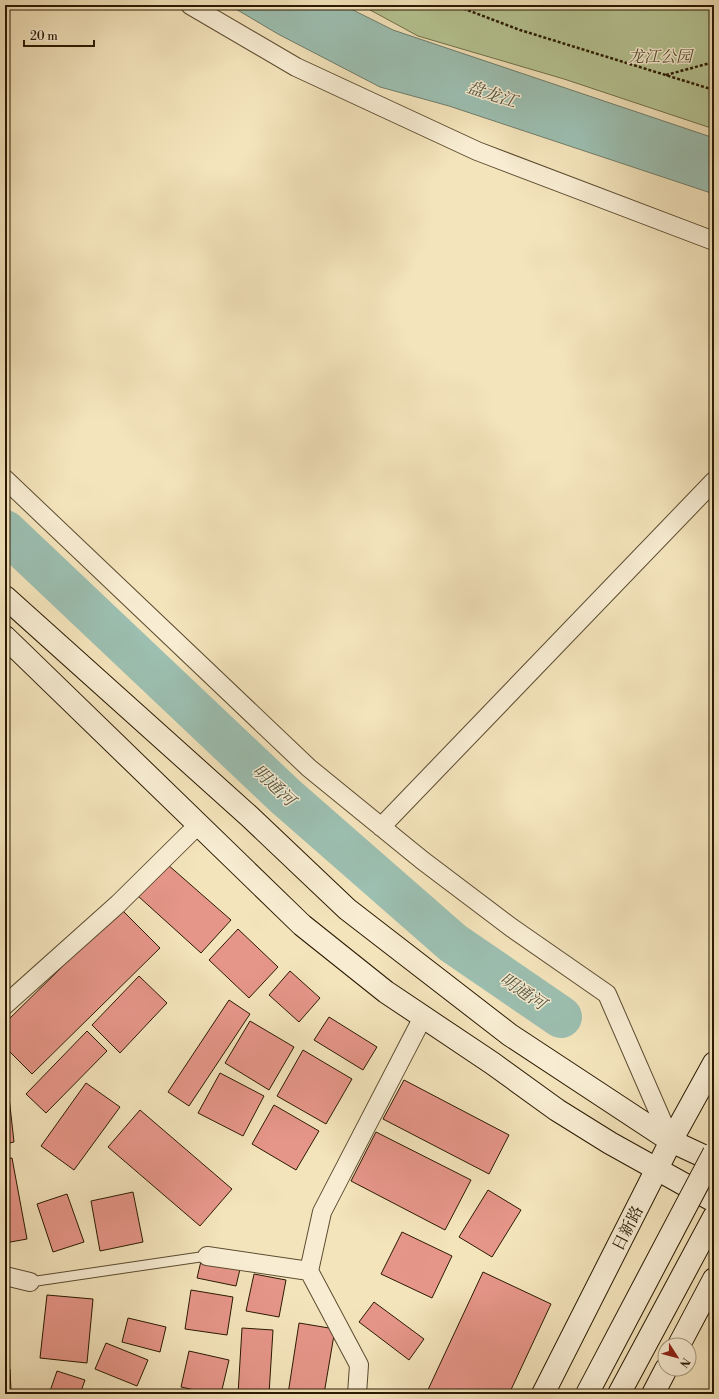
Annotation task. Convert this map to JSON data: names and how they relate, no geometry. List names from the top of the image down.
{
  "streets": {
    "main road": ["日新路"]
  },
  "water": ["盘龙江", "明通河"],
  "parks": ["龙江公园"],
  "scale_bar": "20 m",
  "north": "bottom right"
}
